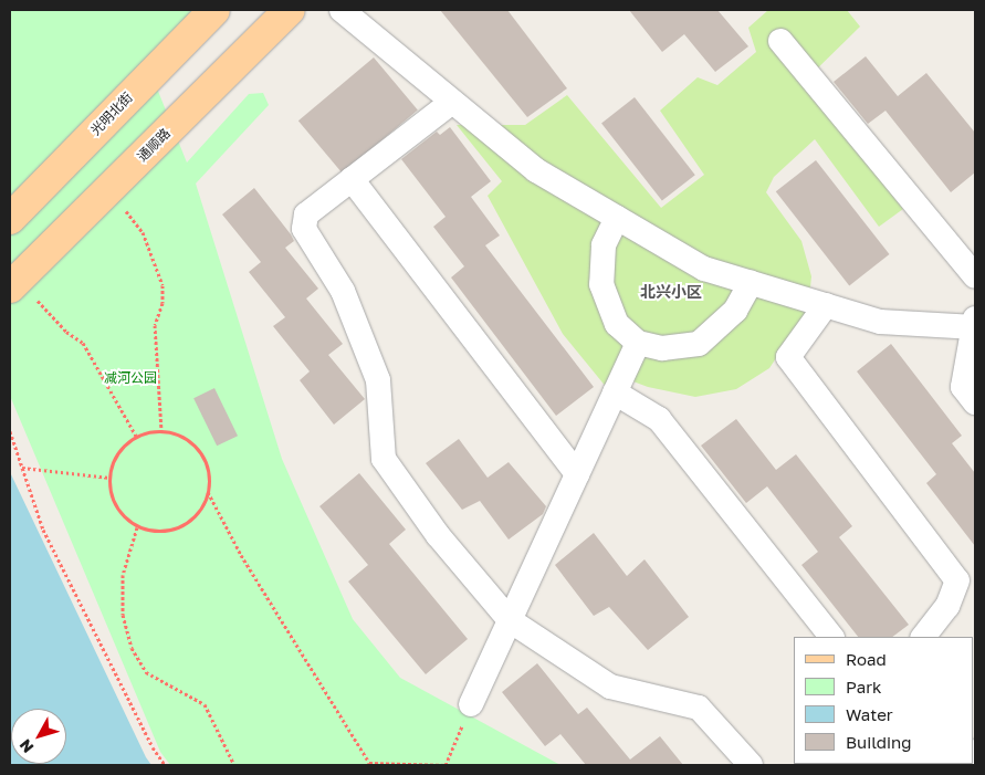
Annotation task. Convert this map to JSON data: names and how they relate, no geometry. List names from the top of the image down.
{
  "streets": {
    "main road": ["光明北街", "通顺路"]
  },
  "districts": ["北兴小区"],
  "parks": ["减河公园"],
  "legend": [
    "Road",
    "Park",
    "Water",
    "Building"
  ],
  "north": "bottom left"
}
